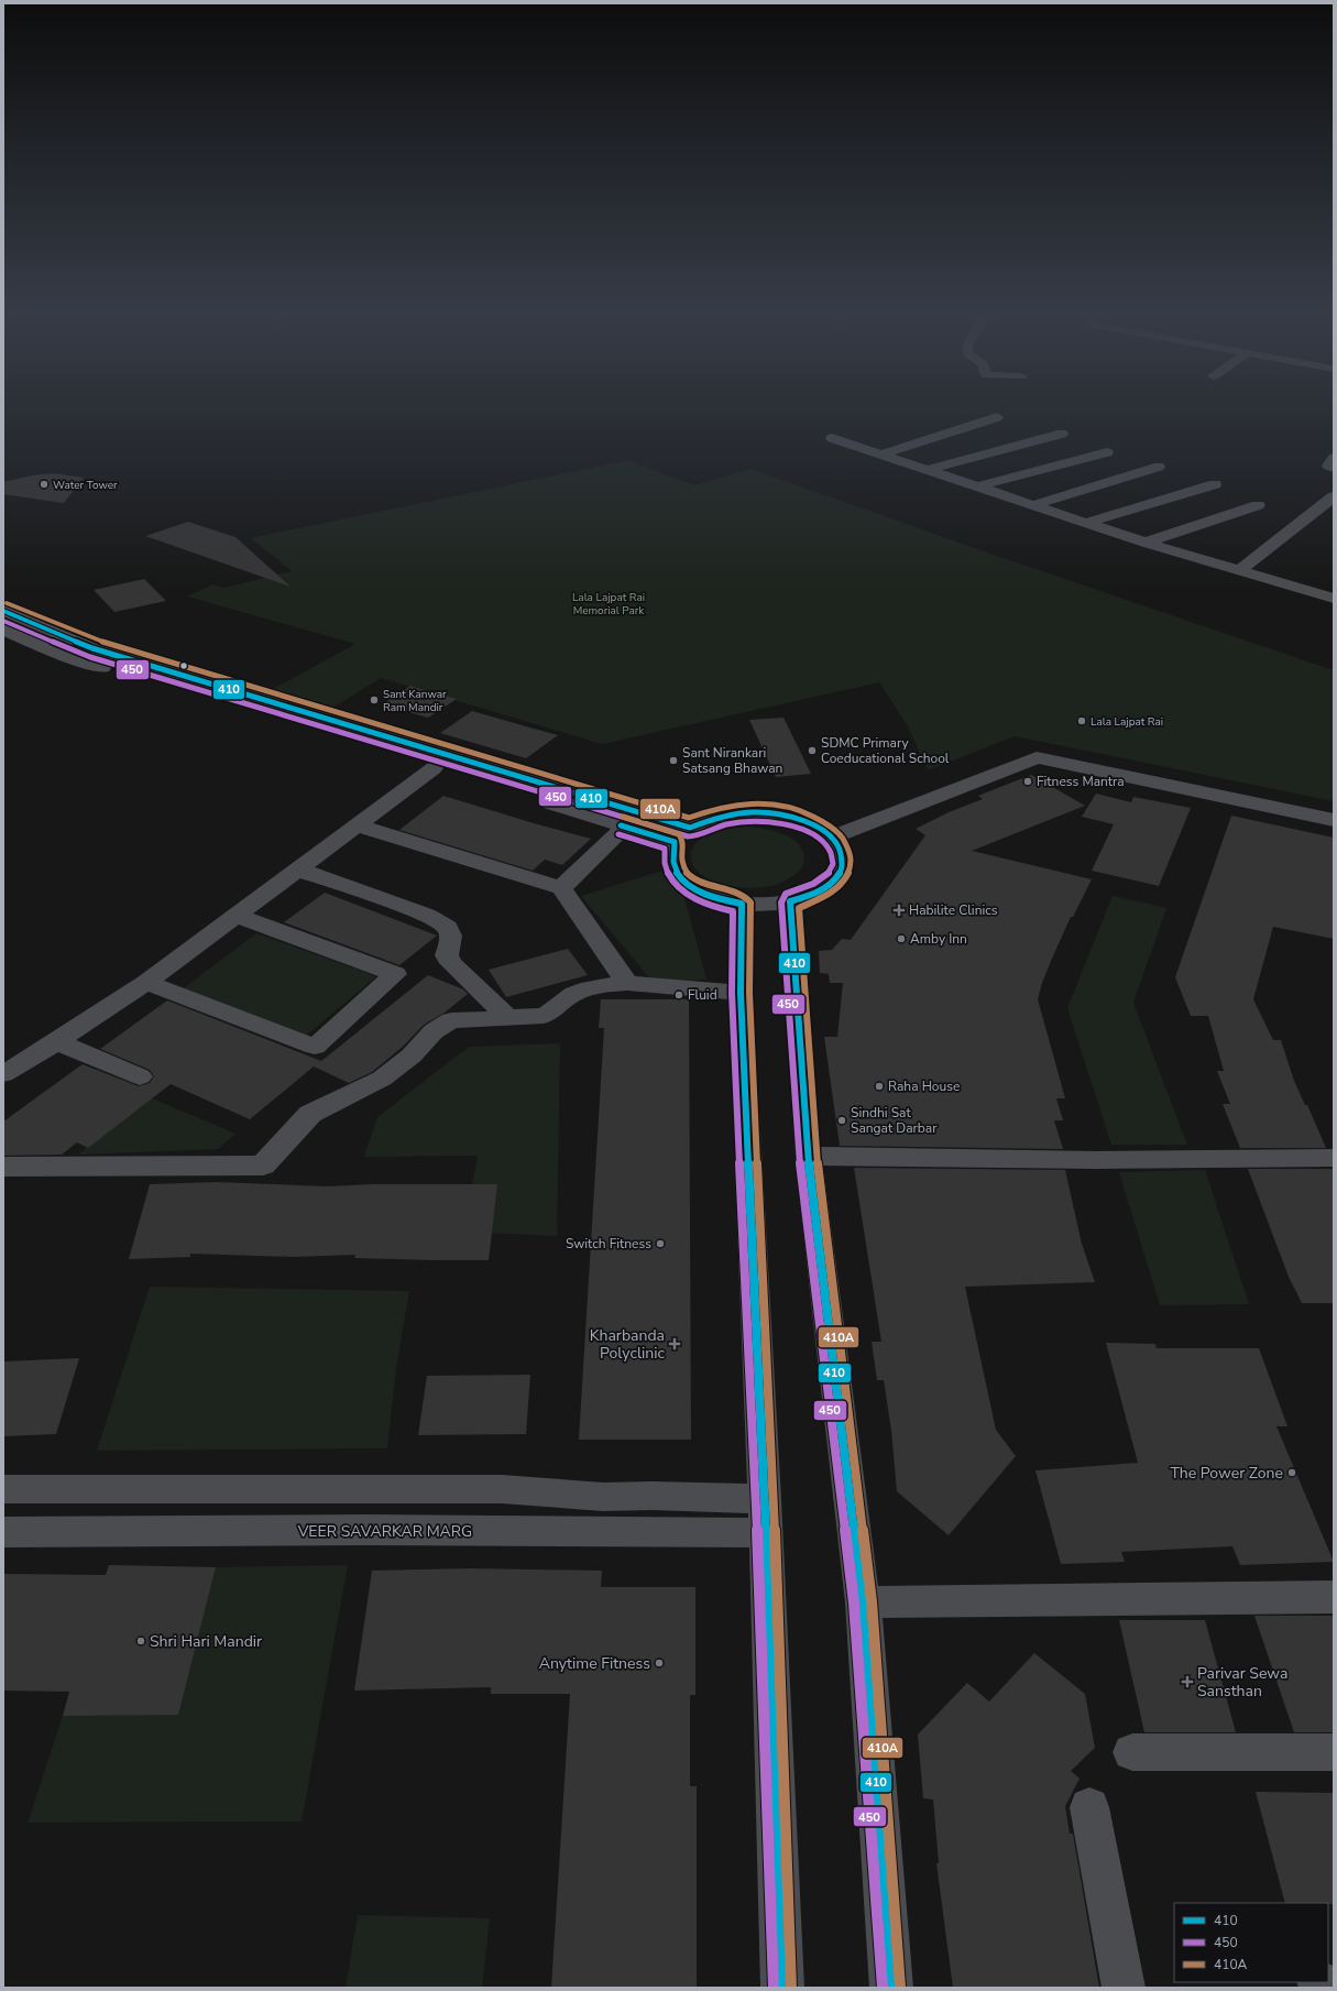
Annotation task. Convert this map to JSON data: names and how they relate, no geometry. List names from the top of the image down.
{
  "streets": {
    "street": ["VEER SAVARKAR MARG"]
  },
  "parks": ["Lala Lajpat Rai Memorial Park"],
  "places": {
    "other": [
      "Water Tower",
      "Sant Kanwar Ram Mandir",
      "Lala Lajpat Rai",
      "SDMC Primary Coeducational School",
      "Sant Nirankari Satsang Bhawan",
      "Fitness Mantra",
      "Amby Inn",
      "Fluid",
      "Raha House",
      "Sindhi Sat Sangat Darbar",
      "Switch Fitness",
      "The Power Zone",
      "Shri Hari Mandir",
      "Anytime Fitness"
    ],
    "health": ["Habilite Clinics", "Kharbanda Polyclinic", "Parivar Sewa Sansthan"]
  },
  "lines": ["transit line 410A", "transit line 410", "transit line 450"],
  "legend": ["410", "450", "410A"]
}
